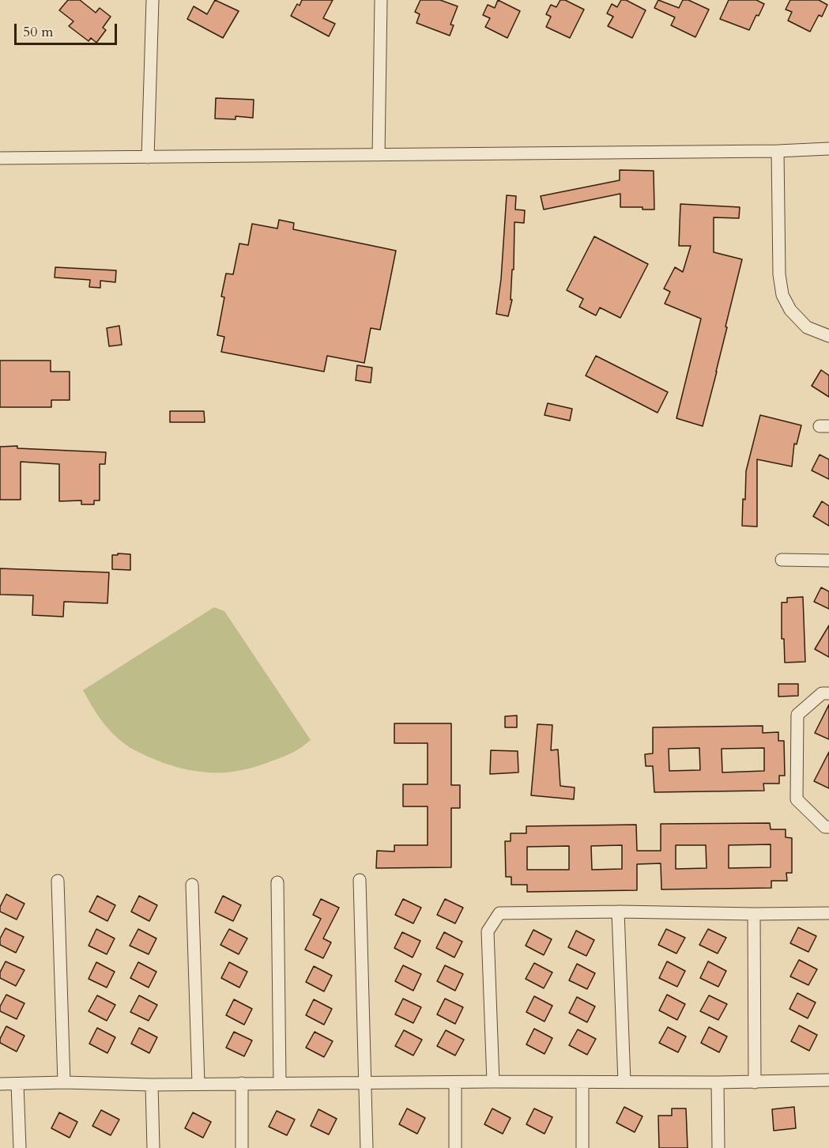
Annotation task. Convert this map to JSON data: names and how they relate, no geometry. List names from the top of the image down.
{
  "scale_bar": "50 m"
}
